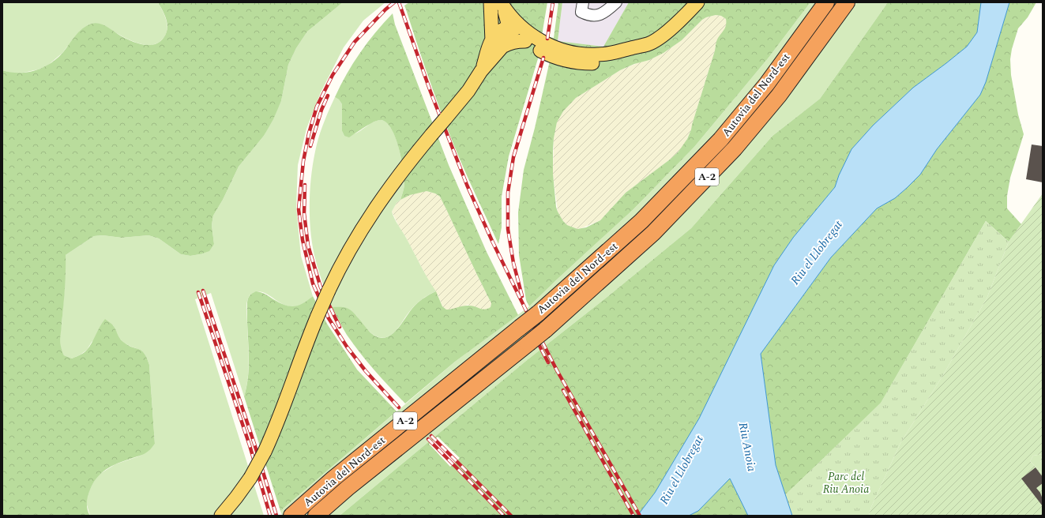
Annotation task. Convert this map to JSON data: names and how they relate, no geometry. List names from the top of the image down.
{
  "streets": {
    "highway": ["Autovia del Nord-est", "A-2"]
  },
  "water": ["Riu el Llobregat", "Riu Anoia"],
  "parks": ["Parc del Riu Anoia"]
}
